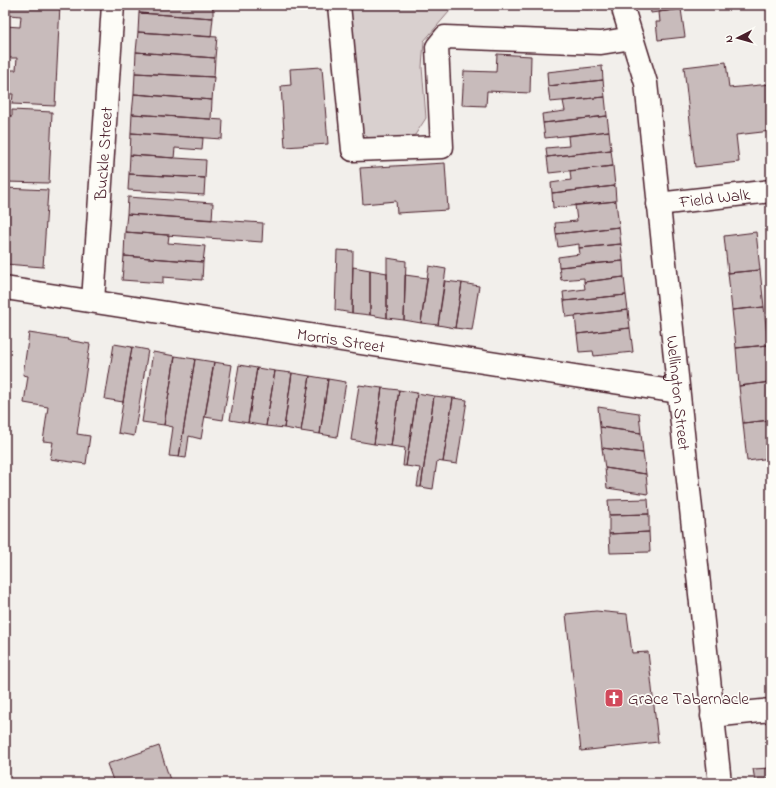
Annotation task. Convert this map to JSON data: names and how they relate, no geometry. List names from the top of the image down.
{
  "streets": {
    "street": [
      "Buckle Street",
      "Field Walk",
      "Morris Street",
      "Wellington Street"
    ]
  },
  "crossings": [
    ["Buckle Street", "Morris Street"],
    ["Field Walk", "Wellington Street"],
    ["Morris Street", "Wellington Street"]
  ],
  "places": {
    "church": ["Grace Tabernacle"]
  },
  "north": "left"
}
